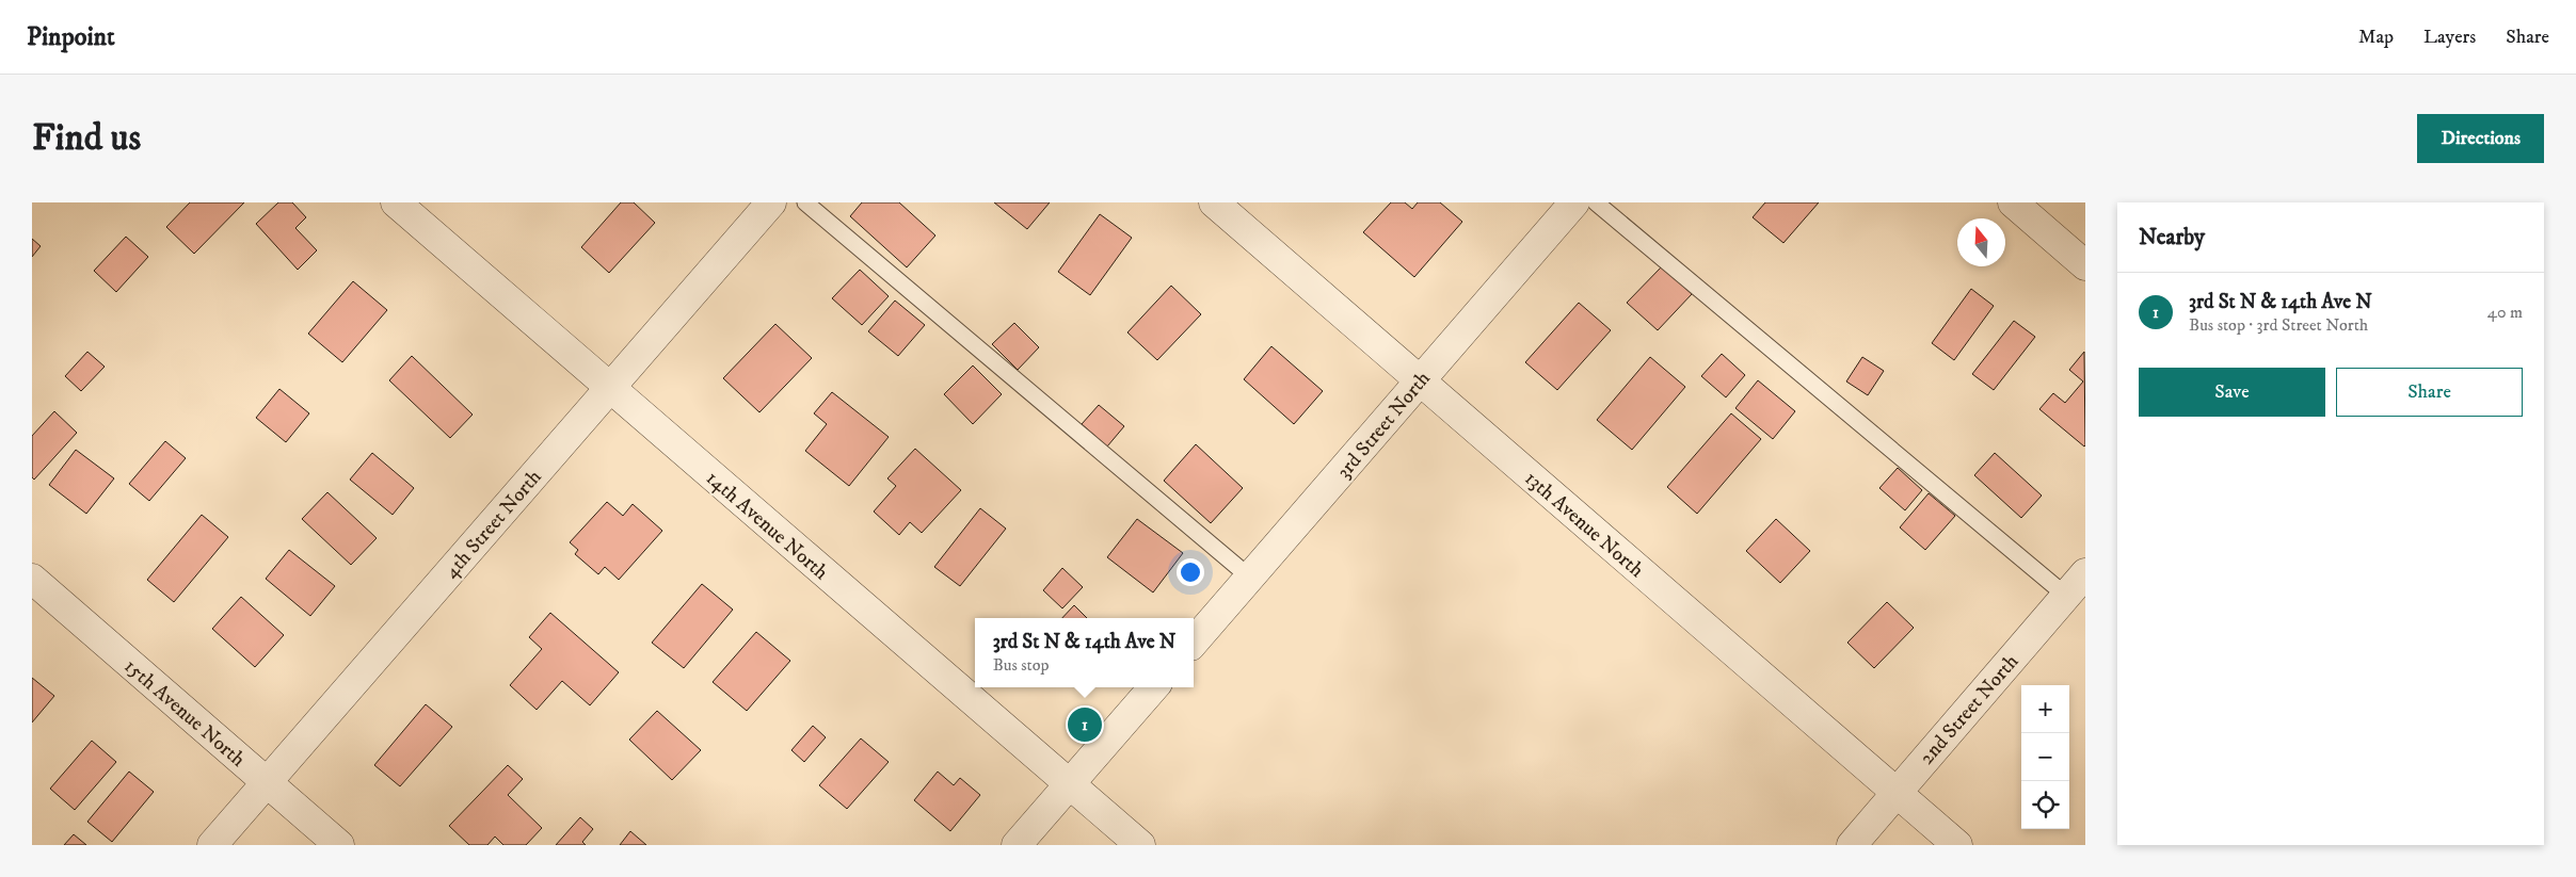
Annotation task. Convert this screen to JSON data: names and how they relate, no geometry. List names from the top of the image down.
{
  "streets": {
    "street": [
      "3rd Street North",
      "4th Street North",
      "13th Avenue North",
      "14th Avenue North",
      "2nd Street North",
      "15th Avenue North"
    ]
  },
  "crossings": [
    ["3rd Street North", "13th Avenue North"],
    ["4th Street North", "14th Avenue North"],
    ["4th Street North", "15th Avenue North"],
    ["13th Avenue North", "2nd Street North"]
  ],
  "north": "top",
  "page": {
    "header": "Pinpoint",
    "nav": ["Map", "Layers", "Share"],
    "buttons": [
      "Directions",
      ["Save", "Share"]
    ],
    "title": "Find us",
    "heading": "Nearby",
    "list": [
      {
        "mark": "1",
        "name": "3rd St N & 14th Ave N",
        "note": "Bus stop · 3rd Street North",
        "value": "40 m"
      }
    ],
    "popup": ["3rd St N & 14th Ave N", "Bus stop"],
    "map_buttons": ["+", "−"],
    "pins": "1"
  }
}
